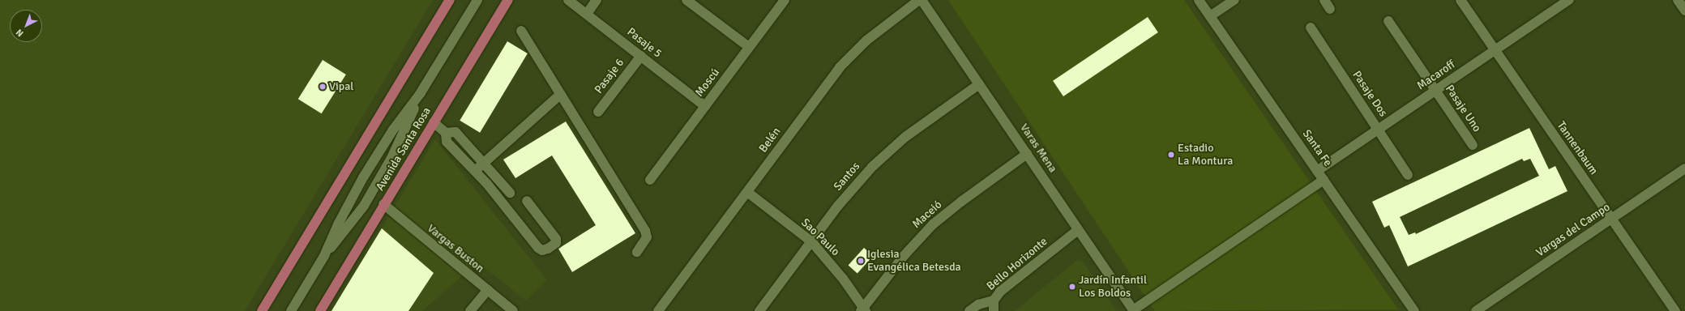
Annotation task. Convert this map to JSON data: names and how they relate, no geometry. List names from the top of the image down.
{
  "streets": {
    "main road": ["Avenida Santa Rosa"],
    "street": [
      "Pasaje 5",
      "Macaroff",
      "Pasaje 6",
      "Moscú",
      "Pasaje Dos",
      "Pasaje Uno",
      "Belén",
      "Varas Mena",
      "Santa Fe",
      "Tannenbaum",
      "Santos",
      "Maceió",
      "Vargas del Campo",
      "Sao Paulo",
      "Vargas Buston",
      "Bello Horizonte"
    ]
  },
  "crossings": [
    ["Pasaje 5", "Pasaje 6"],
    ["Pasaje 5", "Moscú"],
    ["Macaroff", "Pasaje Dos"],
    ["Macaroff", "Pasaje Uno"],
    ["Macaroff", "Santa Fe"],
    ["Macaroff", "Tannenbaum"],
    ["Belén", "Varas Mena"],
    ["Belén", "Sao Paulo"],
    ["Varas Mena", "Santos"],
    ["Varas Mena", "Maceió"],
    ["Varas Mena", "Bello Horizonte"],
    ["Tannenbaum", "Vargas del Campo"],
    ["Avenida Santa Rosa", "Vargas Buston"],
    ["Santos", "Sao Paulo"],
    ["Maceió", "Sao Paulo"]
  ],
  "places": [
    "Vipal",
    "Estadio La Montura",
    "Iglesia Evangélica Betesda",
    "Jardín Infantil Los Boldos"
  ],
  "north": "bottom left"
}
